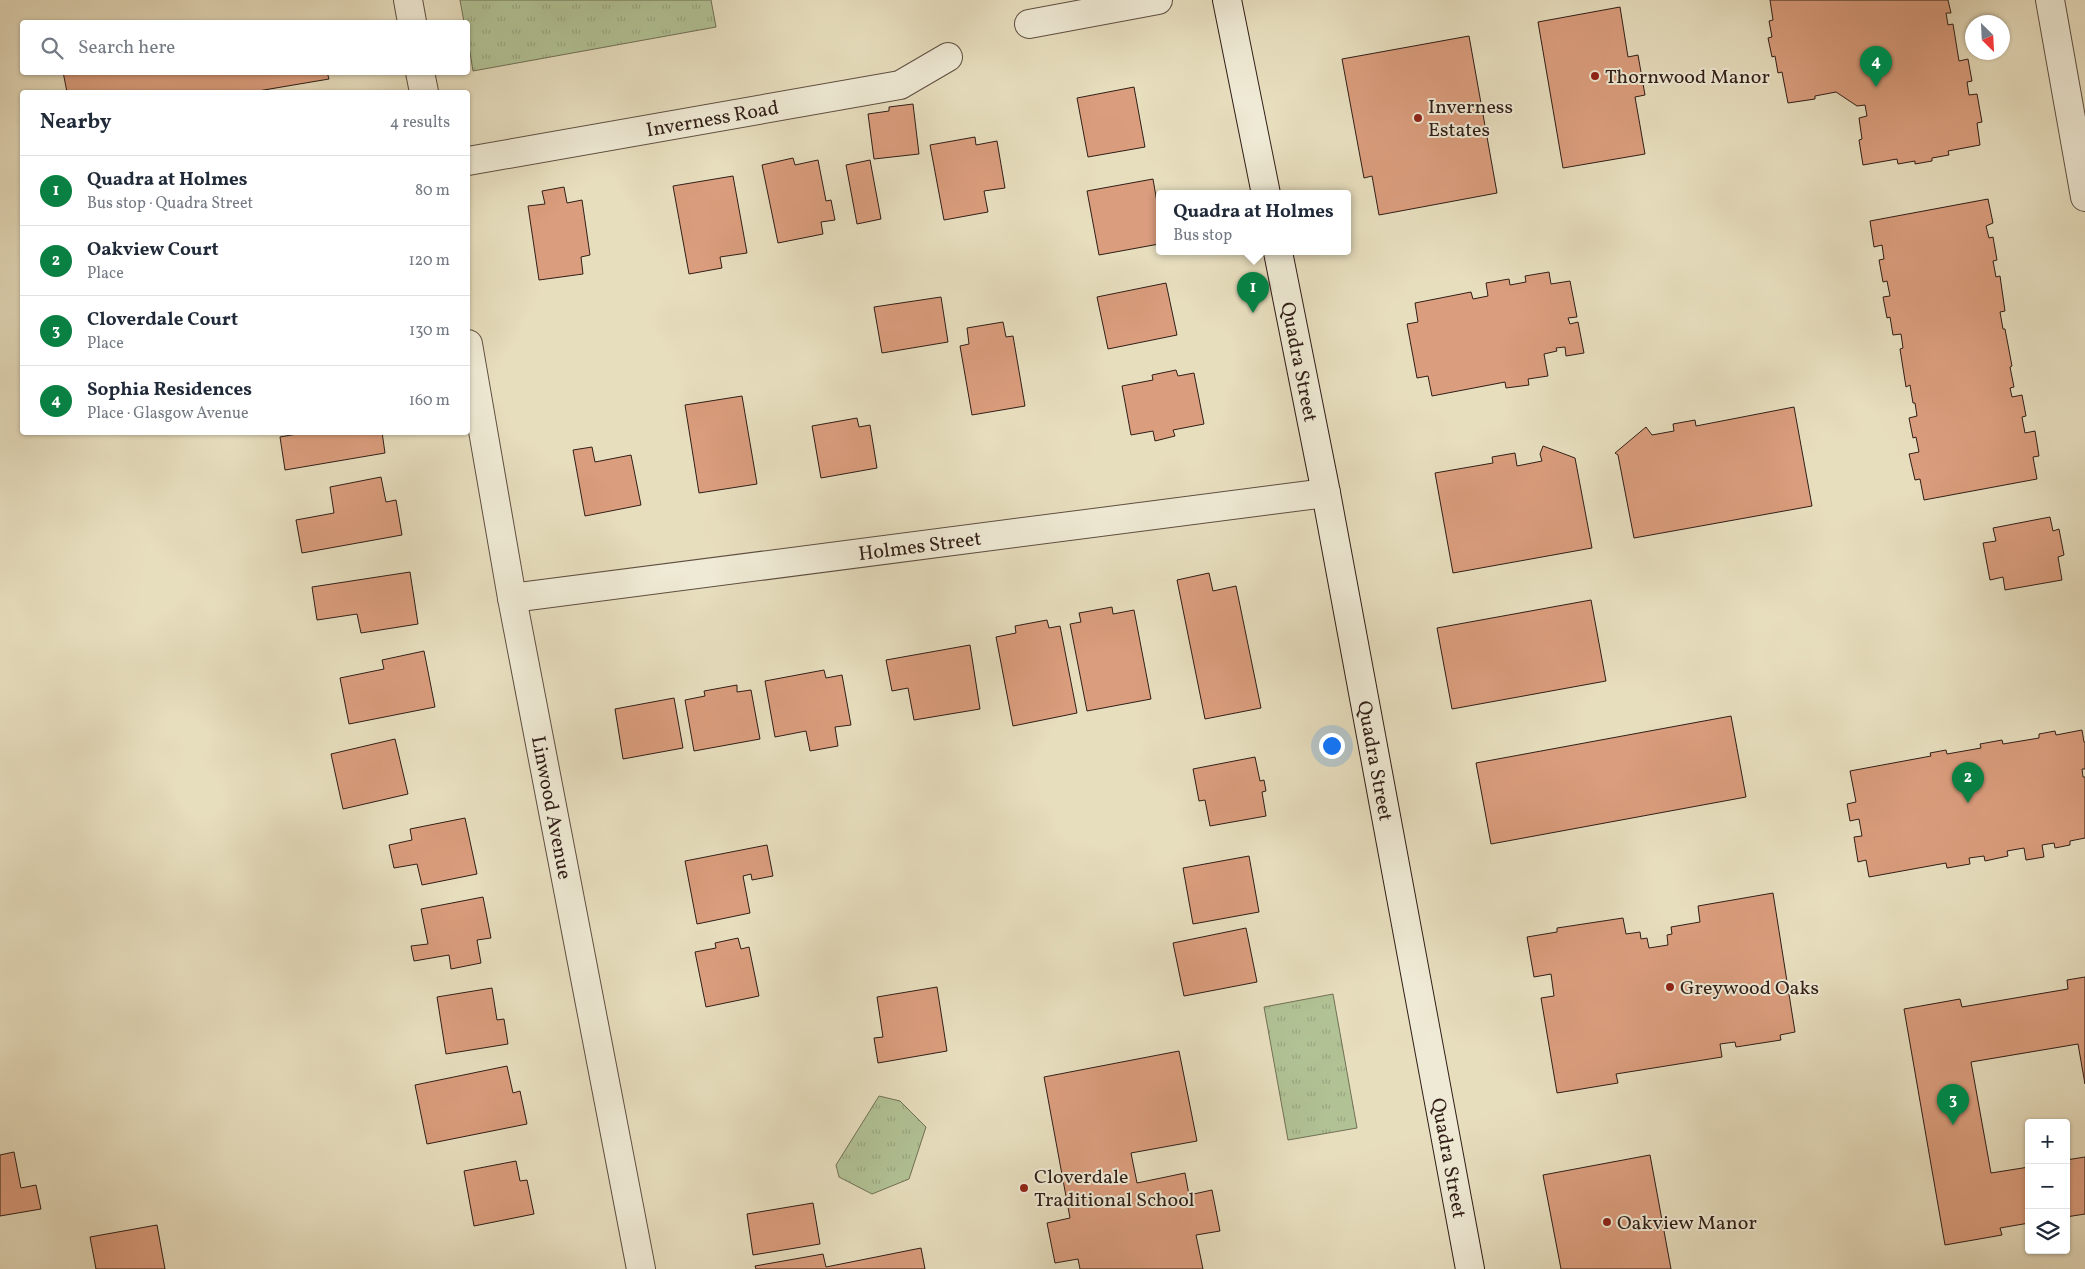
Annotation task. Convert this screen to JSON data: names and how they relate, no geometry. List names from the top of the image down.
{
  "streets": {
    "street": [
      "Inverness Road",
      "Quadra Street",
      "Holmes Street",
      "Linwood Avenue"
    ]
  },
  "crossings": [
    ["Quadra Street", "Holmes Street"],
    ["Holmes Street", "Linwood Avenue"]
  ],
  "places": [
    "Thornwood Manor",
    "Inverness Estates",
    "Greywood Oaks",
    "Cloverdale Traditional School",
    "Oakview Manor"
  ],
  "north": "bottom right",
  "page": {
    "search": "Search here",
    "pins": [
      "4",
      "1",
      "2",
      "3"
    ],
    "heading": ["Nearby", "4 results"],
    "list": [
      {
        "mark": "1",
        "name": "Quadra at Holmes",
        "note": "Bus stop · Quadra Street",
        "value": "80 m"
      },
      {
        "mark": "2",
        "name": "Oakview Court",
        "note": "Place",
        "value": "120 m"
      },
      {
        "mark": "3",
        "name": "Cloverdale Court",
        "note": "Place",
        "value": "130 m"
      },
      {
        "mark": "4",
        "name": "Sophia Residences",
        "note": "Place · Glasgow Avenue",
        "value": "160 m"
      }
    ],
    "popup": ["Quadra at Holmes", "Bus stop"],
    "map_buttons": ["+", "−"]
  }
}
